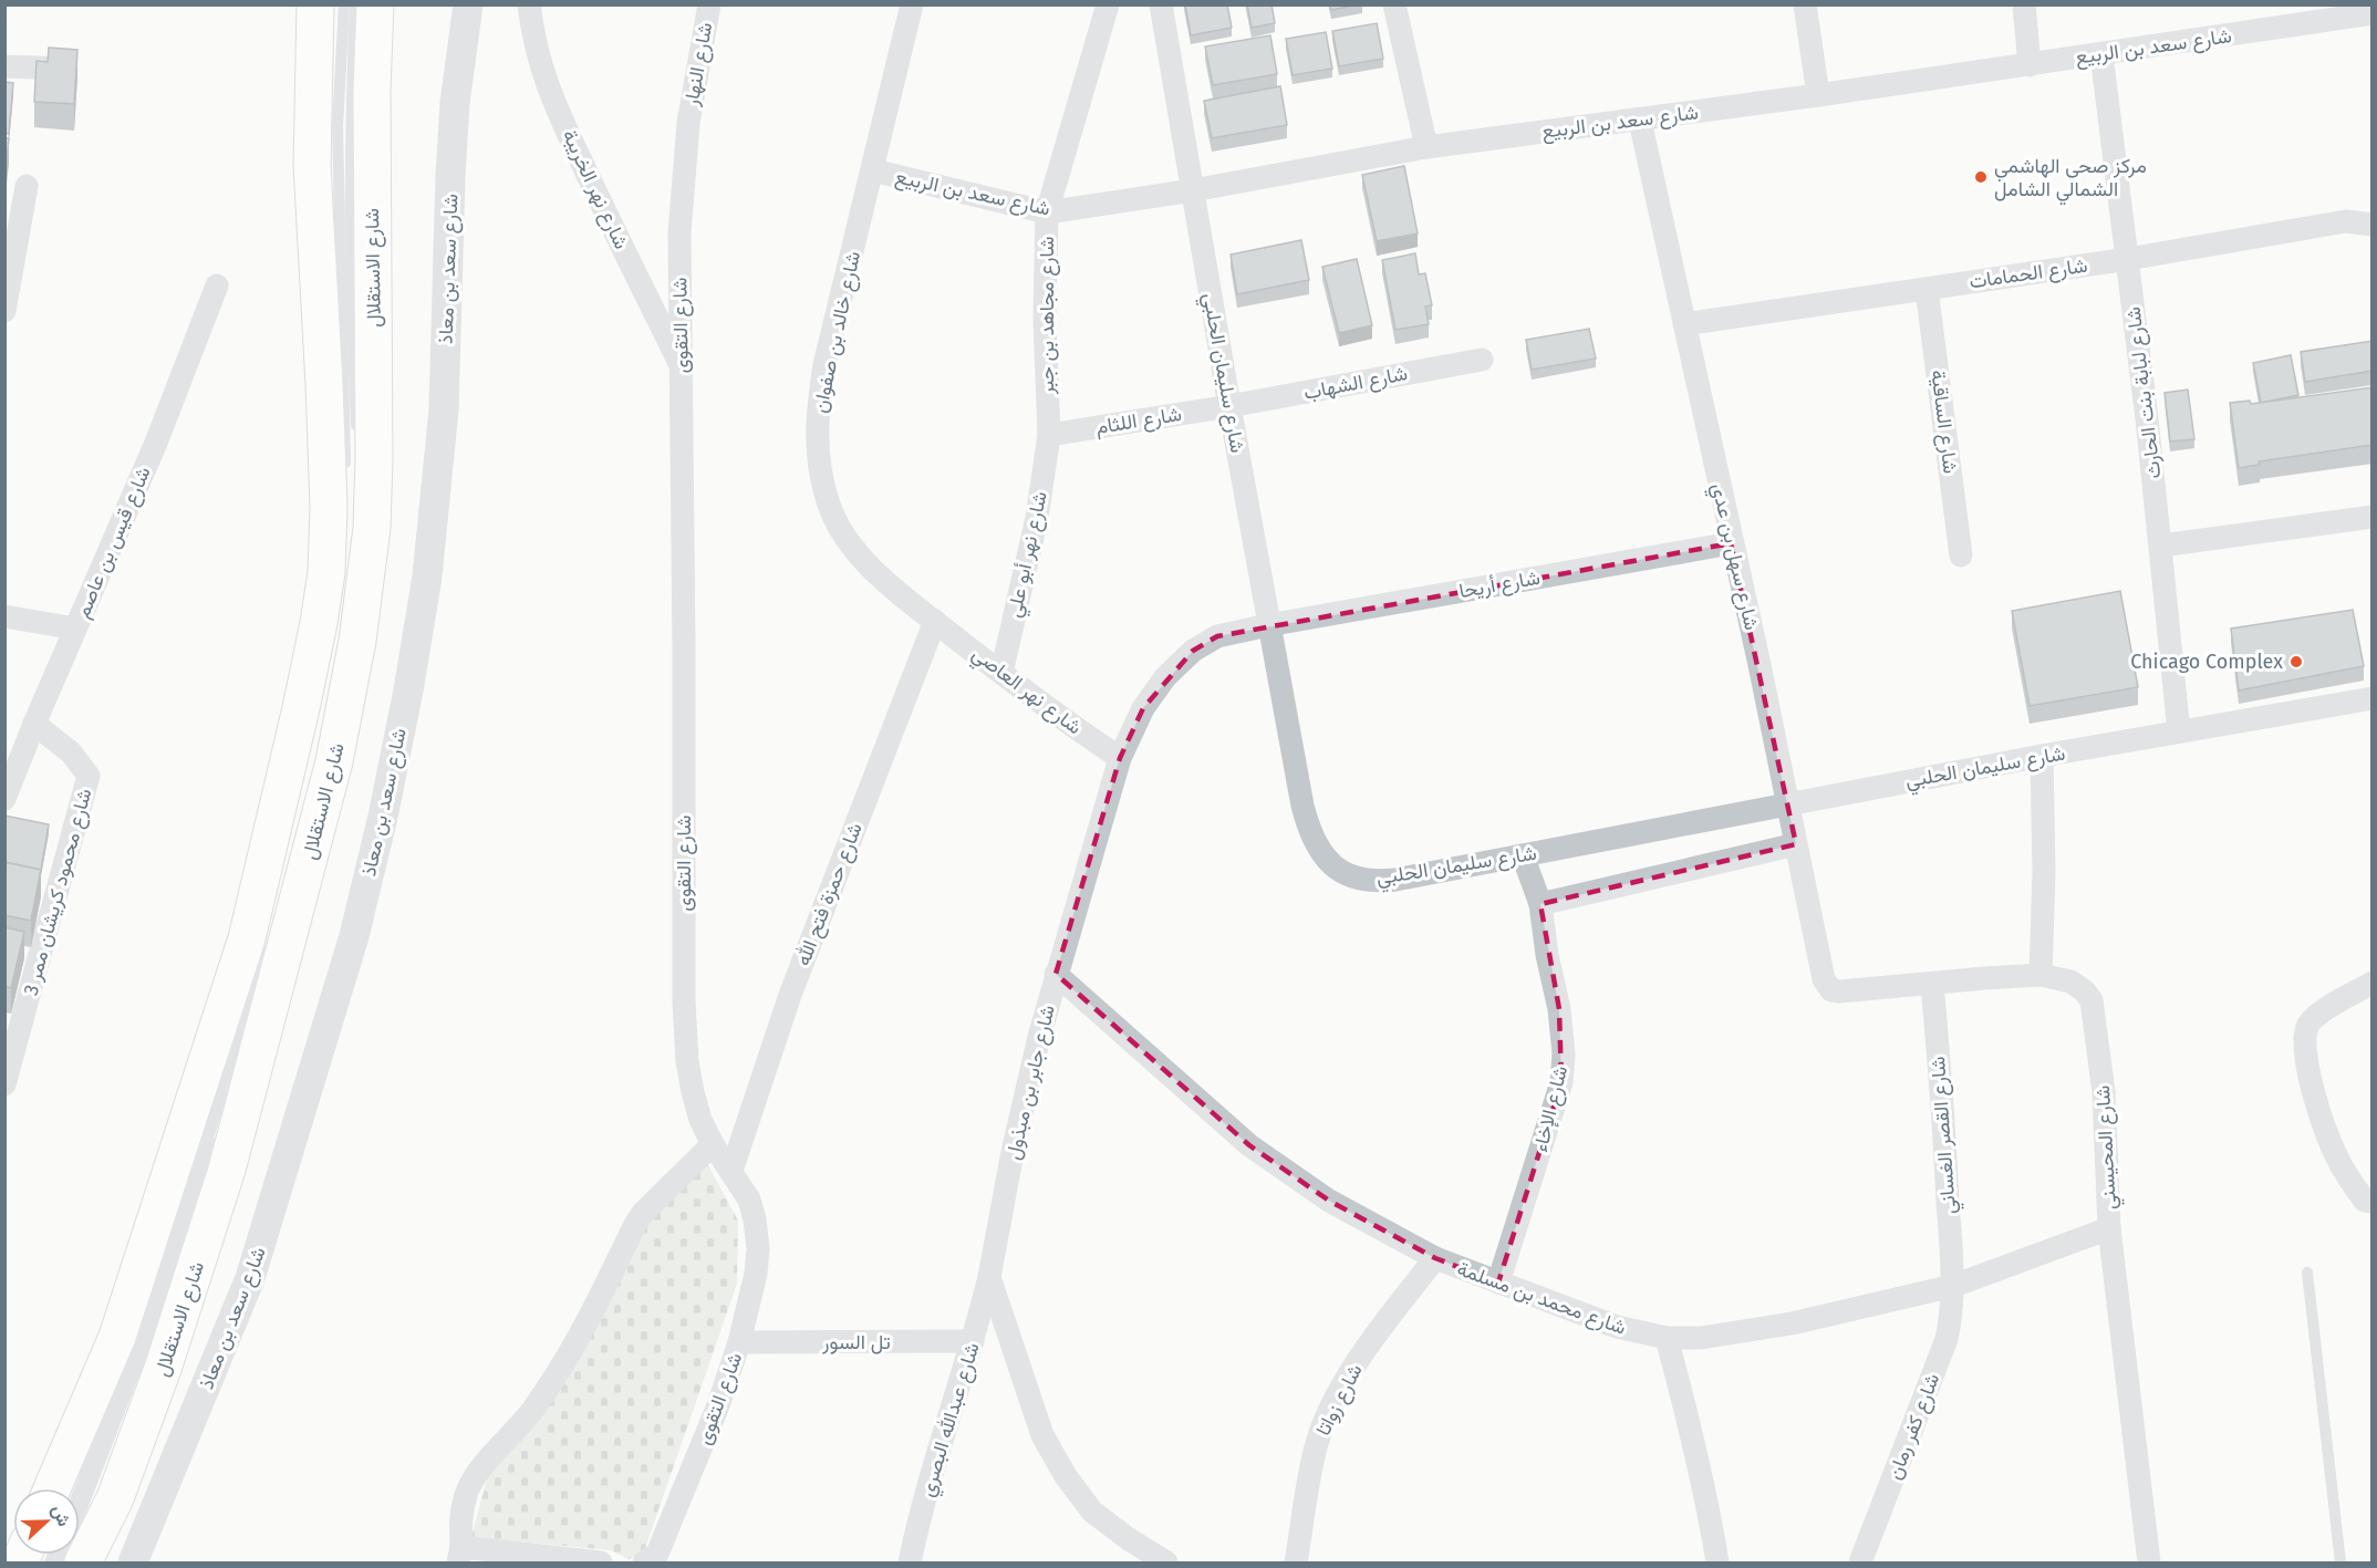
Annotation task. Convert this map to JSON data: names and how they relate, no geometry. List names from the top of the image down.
{
  "streets": {
    "highway": ["شارع الاستقلال"],
    "street": [
      "شارع سعد بن الربيع",
      "شارع النهار",
      "شارع نهر الخريبة",
      "شارع سعد بن معاذ",
      "شارع الحمامات",
      "شارع مجاهد بن جبر",
      "شارع التقوى",
      "شارع خالد بن صفوان",
      "شارع سليمان الحلبي",
      "شارع الشهاب",
      "شارع لبابة بنت الحارث",
      "شارع اللثام",
      "شارع الساقية",
      "شارع قيس بن عاصم",
      "شارع نهر أبو علي",
      "شارع سهل بن عدي",
      "شارع أريحا",
      "شارع نهر العاصي",
      "شارع محمود كريشان ممر 3",
      "شارع حمزة فتح الله",
      "شارع جابر بن مبذول",
      "شارع الإخاء",
      "شارع القصر الغساني",
      "شارع المحيسني",
      "شارع محمد بن مسلمة",
      "تل السور",
      "شارع زواتا",
      "شارع عبدالله البصري",
      "شارع كفر رمان"
    ]
  },
  "crossings": [
    ["شارع سعد بن الربيع", "شارع مجاهد بن جبر"],
    ["شارع سعد بن الربيع", "شارع خالد بن صفوان"],
    ["شارع سعد بن الربيع", "شارع سليمان الحلبي"],
    ["شارع سعد بن الربيع", "شارع لبابة بنت الحارث"],
    ["شارع سعد بن الربيع", "شارع سهل بن عدي"],
    ["شارع النهار", "شارع التقوى"],
    ["شارع نهر الخريبة", "شارع التقوى"],
    ["شارع الحمامات", "شارع لبابة بنت الحارث"],
    ["شارع الحمامات", "شارع الساقية"],
    ["شارع الحمامات", "شارع سهل بن عدي"],
    ["شارع مجاهد بن جبر", "شارع اللثام"],
    ["شارع مجاهد بن جبر", "شارع نهر أبو علي"],
    ["شارع التقوى", "شارع حمزة فتح الله"],
    ["شارع التقوى", "تل السور"],
    ["شارع خالد بن صفوان", "شارع نهر العاصي"],
    ["شارع خالد بن صفوان", "شارع حمزة فتح الله"],
    ["شارع سليمان الحلبي", "شارع الشهاب"],
    ["شارع سليمان الحلبي", "شارع لبابة بنت الحارث"],
    ["شارع سليمان الحلبي", "شارع اللثام"],
    ["شارع سليمان الحلبي", "شارع سهل بن عدي"],
    ["شارع سليمان الحلبي", "شارع أريحا"],
    ["شارع سليمان الحلبي", "شارع جابر بن مبذول"],
    ["شارع سليمان الحلبي", "شارع الإخاء"],
    ["شارع الشهاب", "شارع اللثام"],
    ["شارع اللثام", "شارع نهر أبو علي"],
    ["شارع قيس بن عاصم", "شارع محمود كريشان ممر 3"],
    ["شارع نهر أبو علي", "شارع نهر العاصي"],
    ["شارع سهل بن عدي", "شارع أريحا"],
    ["شارع سهل بن عدي", "شارع المحيسني"],
    ["شارع أريحا", "شارع جابر بن مبذول"],
    ["شارع نهر العاصي", "شارع حمزة فتح الله"],
    ["شارع نهر العاصي", "شارع جابر بن مبذول"],
    ["شارع جابر بن مبذول", "شارع محمد بن مسلمة"],
    ["شارع جابر بن مبذول", "شارع عبدالله البصري"],
    ["شارع الإخاء", "شارع محمد بن مسلمة"],
    ["شارع القصر الغساني", "شارع المحيسني"],
    ["شارع القصر الغساني", "شارع محمد بن مسلمة"],
    ["شارع القصر الغساني", "شارع كفر رمان"],
    ["شارع المحيسني", "شارع محمد بن مسلمة"],
    ["شارع محمد بن مسلمة", "شارع زواتا"],
    ["شارع محمد بن مسلمة", "شارع كفر رمان"],
    ["تل السور", "شارع عبدالله البصري"]
  ],
  "places": ["مركز صحي الهاشمي الشمالي الشامل", "Chicago Complex"],
  "north": "right"
}
